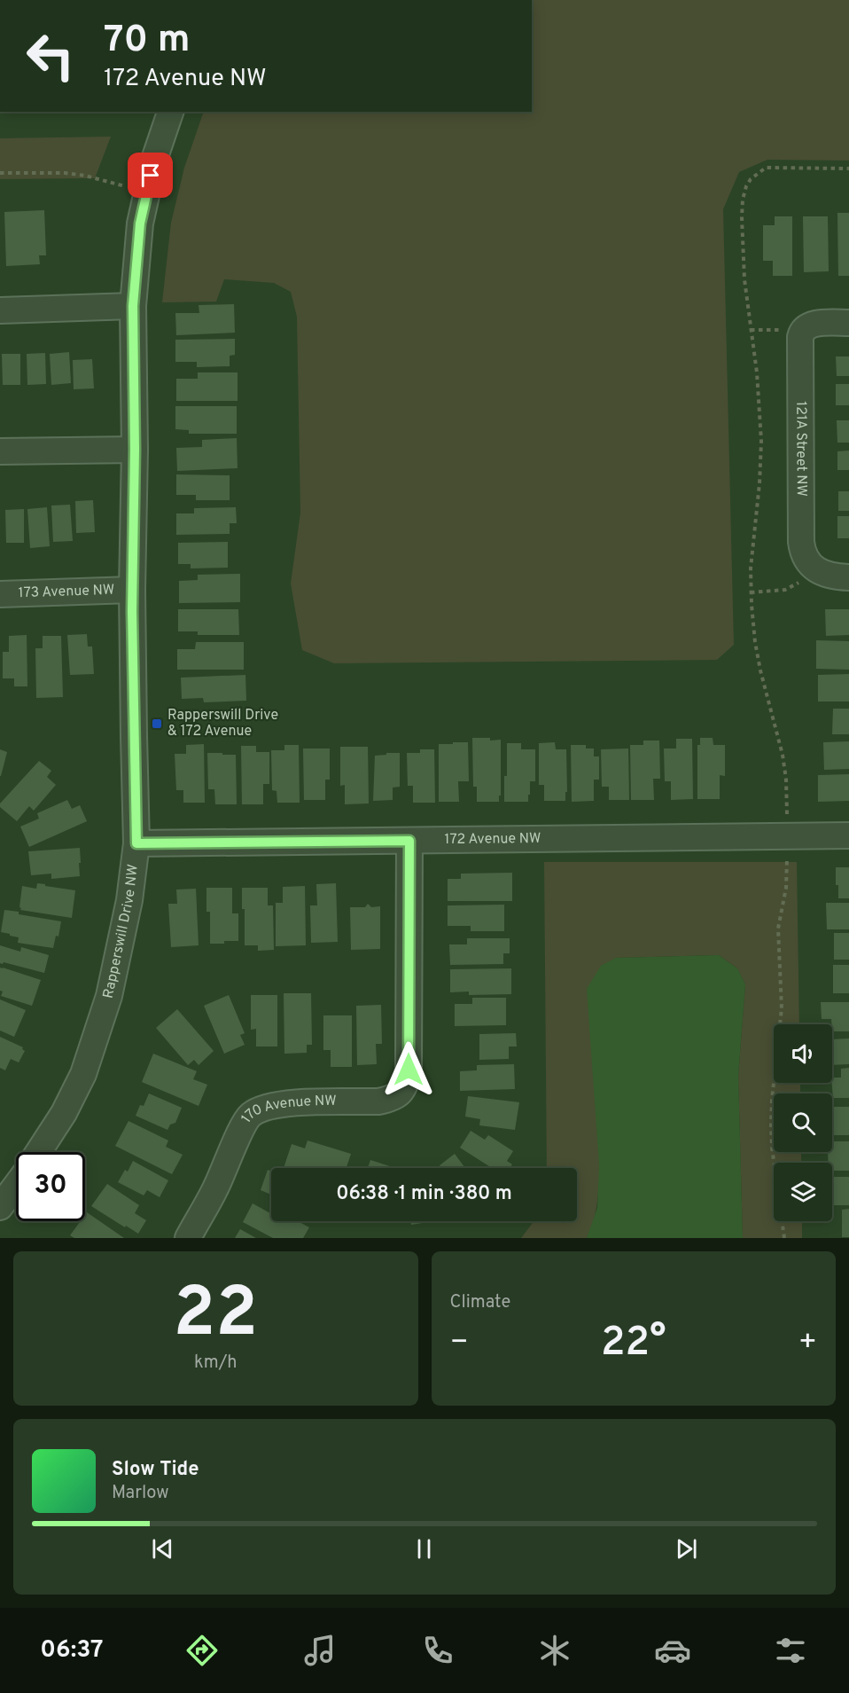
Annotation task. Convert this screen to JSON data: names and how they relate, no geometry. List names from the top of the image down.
{
  "streets": {
    "street": [
      "121A Street NW",
      "173 Avenue NW",
      "172 Avenue NW",
      "Rapperswill Drive NW",
      "170 Avenue NW"
    ]
  },
  "crossings": [
    ["173 Avenue NW", "Rapperswill Drive NW"],
    ["172 Avenue NW", "Rapperswill Drive NW"],
    ["172 Avenue NW", "170 Avenue NW"]
  ],
  "places": {
    "transit": ["Rapperswill Drive & 172 Avenue"]
  },
  "page": {
    "turn": ["70 m", "172 Avenue NW"],
    "limit": "30",
    "trip": "06:38 · 1 min · 380 m",
    "tile": [
      ["22", "km/h"],
      "Climate"
    ],
    "heat": ["−", "22°", "+"],
    "song": ["Slow Tide", "Marlow"],
    "tabs": "06:37"
  }
}
